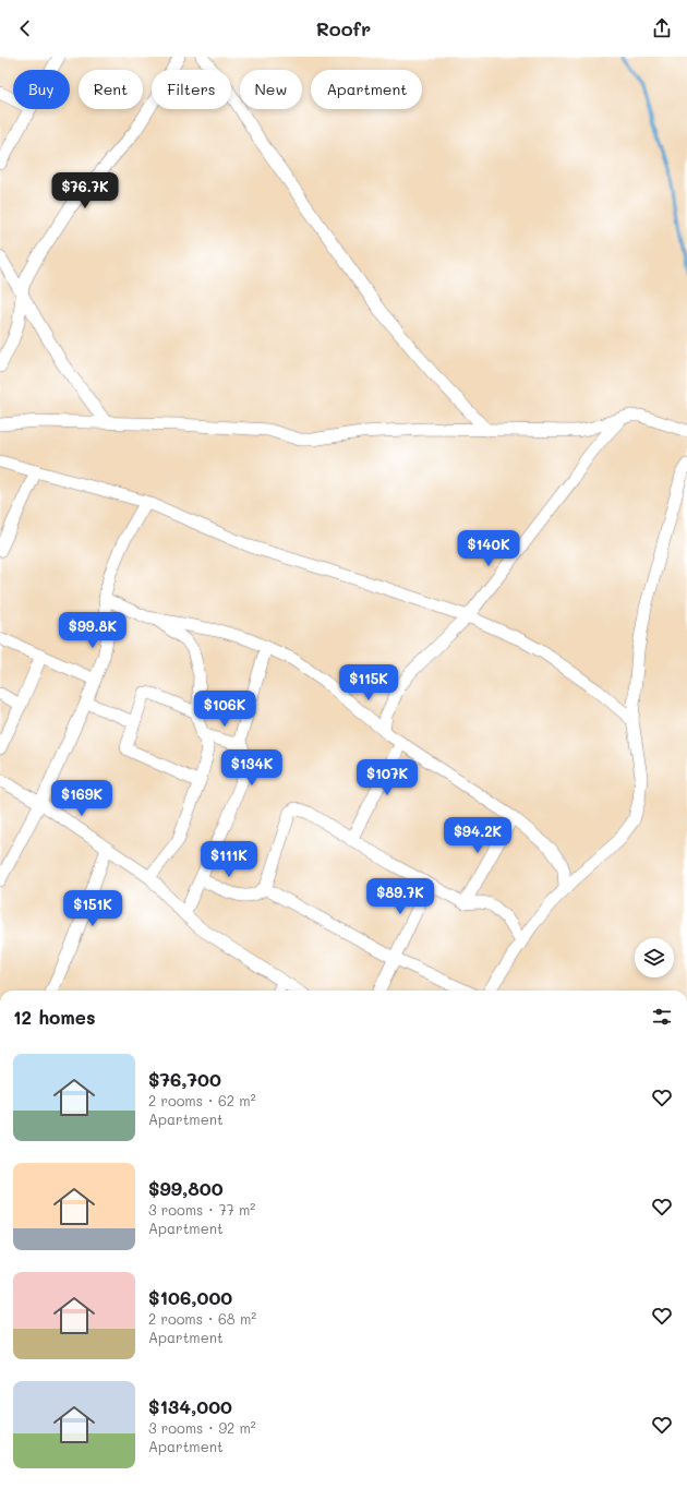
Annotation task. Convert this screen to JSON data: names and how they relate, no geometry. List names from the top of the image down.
{
  "page": {
    "header": "Roofr",
    "chip": [
      "Buy",
      "Rent",
      "Filters",
      "New",
      "Apartment"
    ],
    "price": [
      "$76.7K",
      "$140K",
      "$99.8K",
      "$115K",
      "$106K",
      "$134K",
      "$107K",
      "$169K",
      "$94.2K",
      "$111K",
      "$89.7K",
      "$151K"
    ],
    "heading": "12 homes",
    "list": [
      {
        "name": "$76,700",
        "note": "2 rooms · 62 m² · Apartment"
      },
      {
        "name": "$99,800",
        "note": "3 rooms · 77 m² · Apartment"
      },
      {
        "name": "$106,000",
        "note": "2 rooms · 68 m² · Apartment"
      },
      {
        "name": "$134,000",
        "note": "3 rooms · 92 m² · Apartment"
      }
    ]
  }
}
